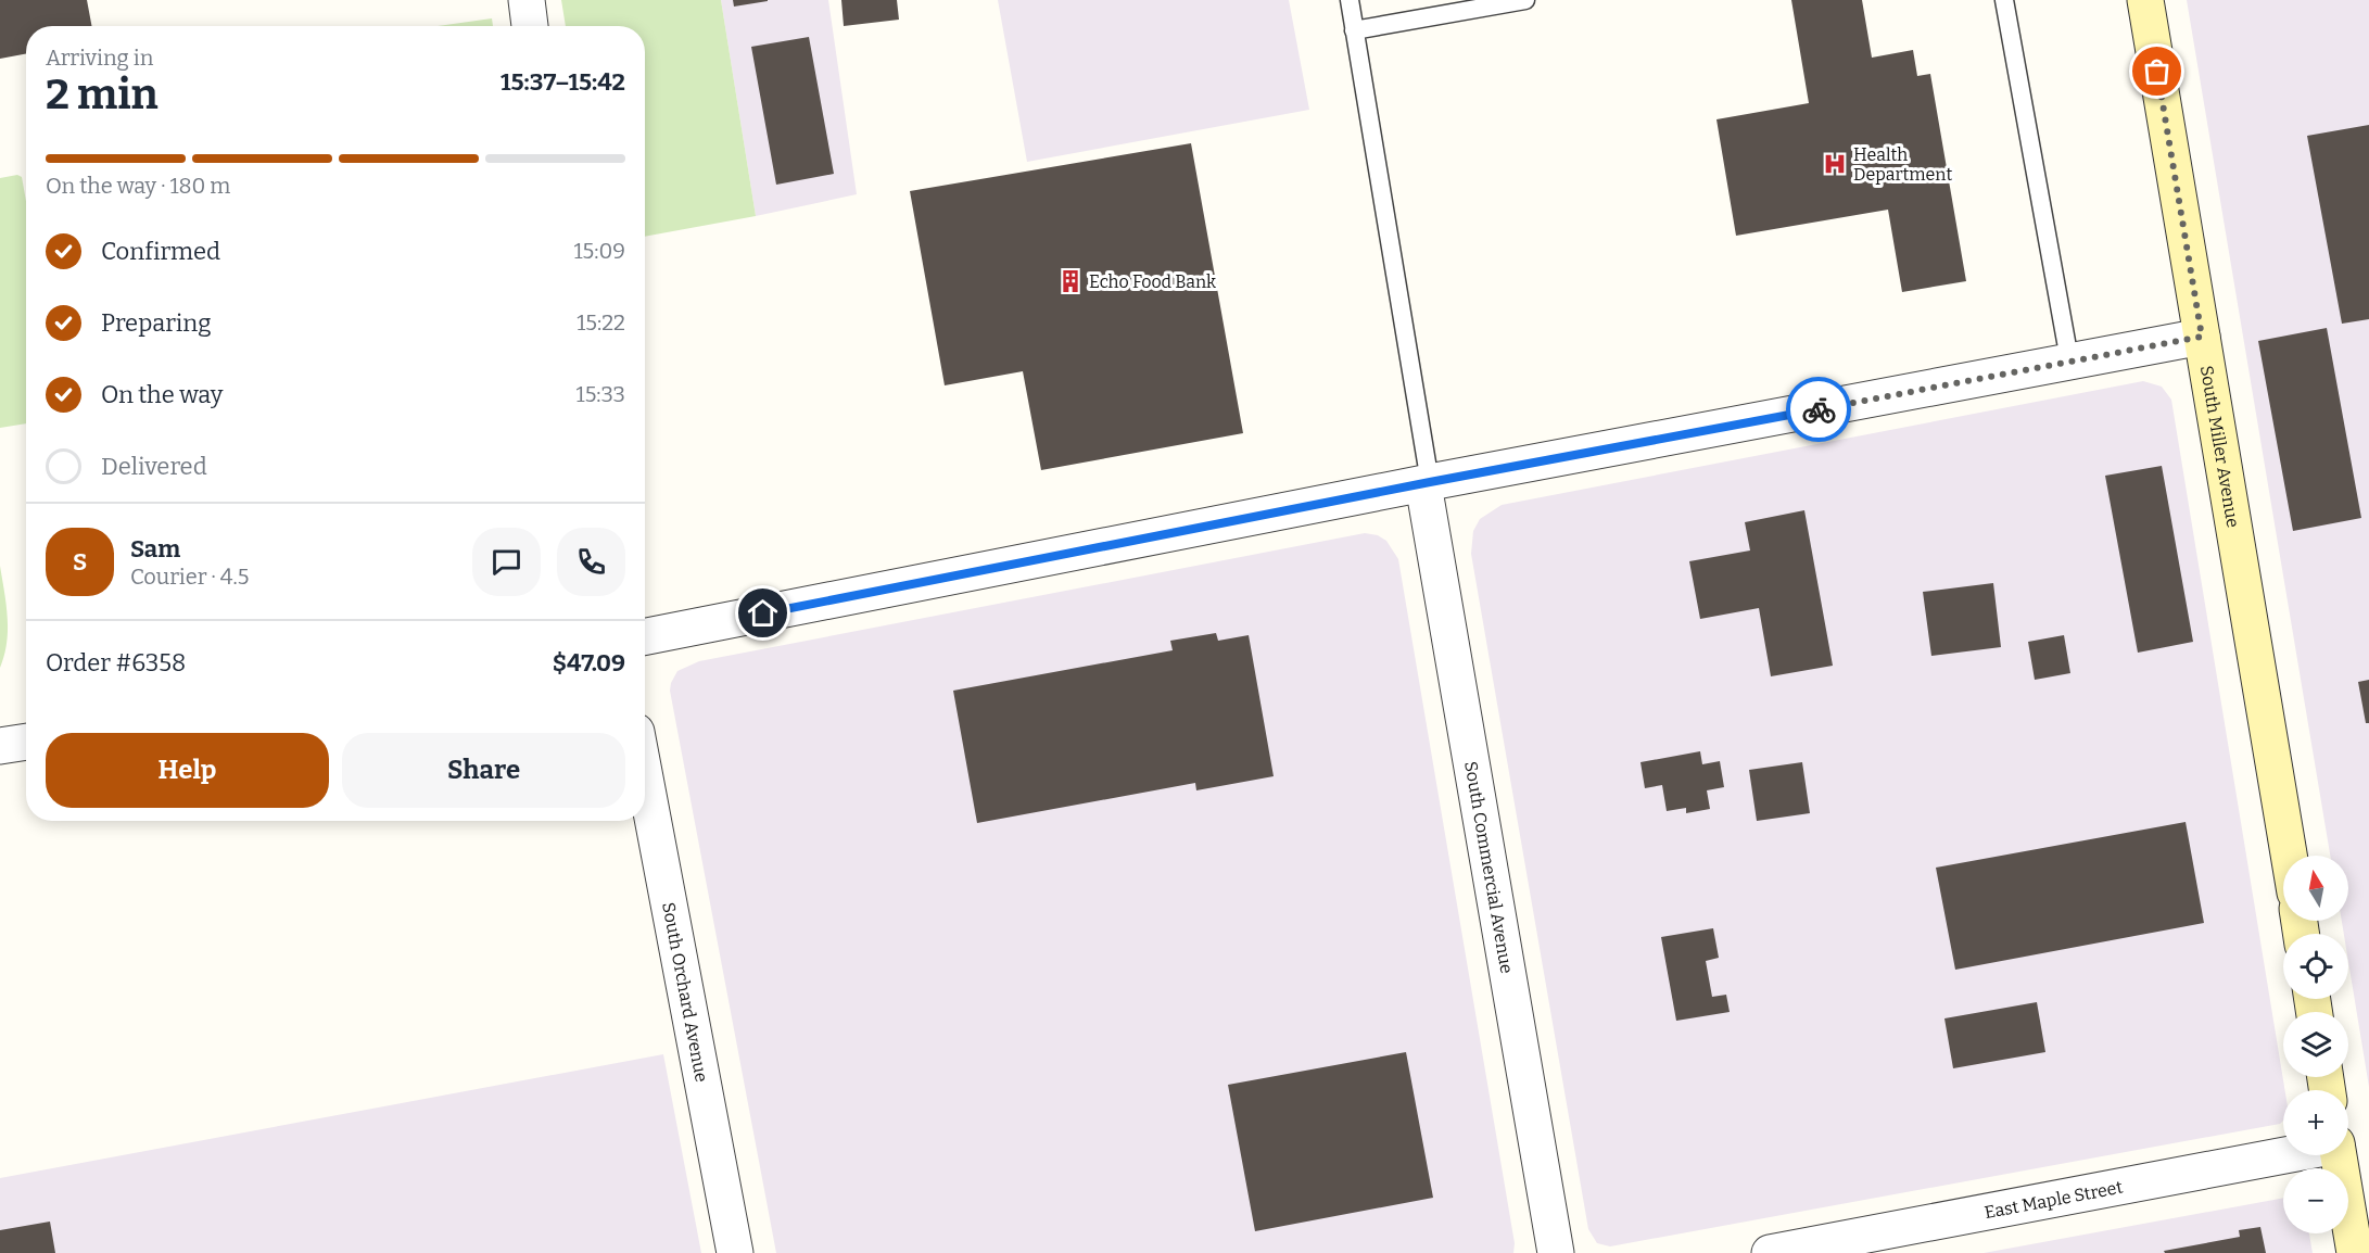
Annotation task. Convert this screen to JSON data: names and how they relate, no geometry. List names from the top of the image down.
{
  "streets": {
    "main road": ["South Miller Avenue"],
    "street": ["South Commercial Avenue", "South Orchard Avenue", "East Maple Street"]
  },
  "places": {
    "hospital": ["Health Department"],
    "building": ["Echo Food Bank"]
  },
  "north": "top",
  "page": {
    "heading": ["2 min", "Arriving in", "15:37–15:42"],
    "panel": [
      "Sam",
      "Courier · 4.5",
      "Order #6358",
      "$47.09"
    ],
    "bar": "On the way · 180 m",
    "list": [
      ["Confirmed", "15:09"],
      ["Preparing", "15:22"],
      ["On the way", "15:33"],
      "Delivered"
    ],
    "round": "S",
    "buttons": ["Help", "Share"],
    "map_buttons": ["+", "−"]
  }
}
